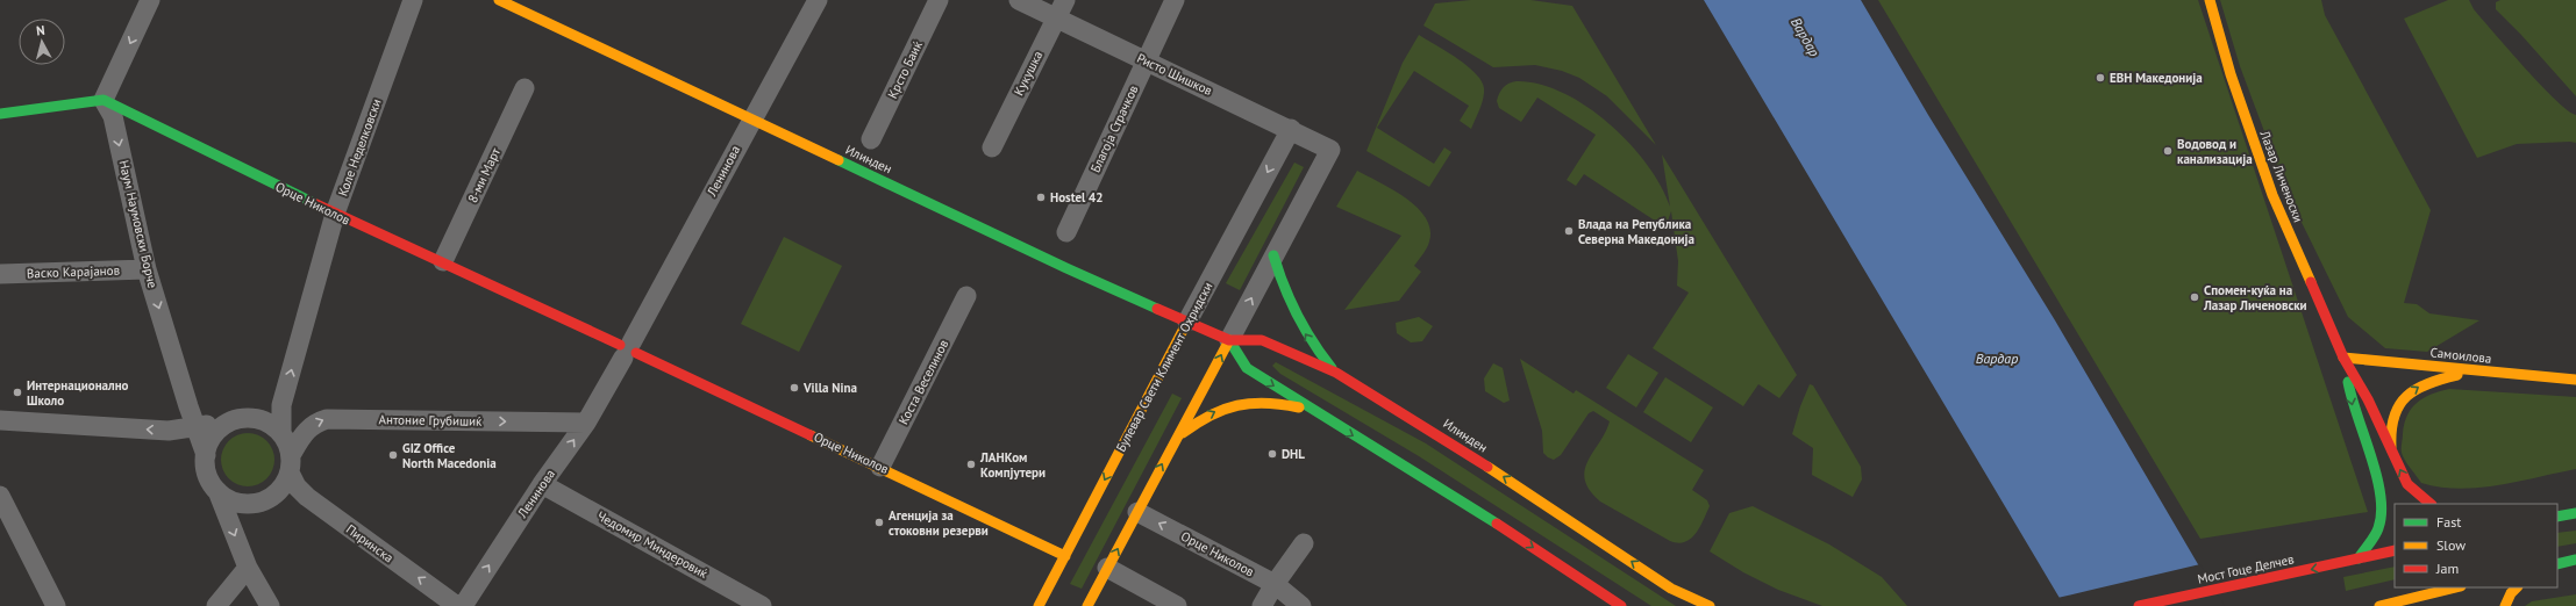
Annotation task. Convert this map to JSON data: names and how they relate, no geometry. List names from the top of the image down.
{
  "streets": {
    "street": [
      "Крсто Баиќ",
      "Кукушка",
      "Ристо Шишков",
      "Благоја Страчков",
      "Коле Неделковски",
      "Илинден",
      "Ленинова",
      "8-ми Март",
      "Лазар Личеноски",
      "Орце Николов",
      "Наум Наумовски Борче",
      "Васко Карајанов",
      "Самоилова",
      "Булевар Свети Климент Охридски",
      "Коста Веселинов",
      "Антоние Грубишиќ",
      "Пиринска",
      "Чедомир Миндеровиќ",
      "Мост Гоце Делчев"
    ]
  },
  "crossings": [
    ["Кукушка", "Ристо Шишков"],
    ["Ристо Шишков", "Благоја Страчков"],
    ["Ристо Шишков", "Булевар Свети Климент Охридски"],
    ["Коле Неделковски", "Орце Николов"],
    ["Коле Неделковски", "Наум Наумовски Борче"],
    ["Коле Неделковски", "Антоние Грубишиќ"],
    ["Коле Неделковски", "Пиринска"],
    ["Илинден", "Ленинова"],
    ["Илинден", "Булевар Свети Климент Охридски"],
    ["Ленинова", "Орце Николов"],
    ["Ленинова", "Антоние Грубишиќ"],
    ["Ленинова", "Чедомир Миндеровиќ"],
    ["8-ми Март", "Орце Николов"],
    ["Лазар Личеноски", "Самоилова"],
    ["Орце Николов", "Наум Наумовски Борче"],
    ["Орце Николов", "Булевар Свети Климент Охридски"],
    ["Орце Николов", "Коста Веселинов"],
    ["Наум Наумовски Борче", "Васко Карајанов"],
    ["Наум Наумовски Борче", "Антоние Грубишиќ"],
    ["Наум Наумовски Борче", "Пиринска"],
    ["Антоние Грубишиќ", "Пиринска"]
  ],
  "one_way": [
    "Коле Неделковски",
    "Наум Наумовски Борче",
    "Антоние Грубишиќ",
    "Пиринска",
    "Мост Гоце Делчев"
  ],
  "water": ["Вардар"],
  "places": [
    "ЕВН Македонија",
    "Водовод и канализација",
    "Hostel 42",
    "Влада на Република Северна Македонија",
    "Спомен-куќа на Лазар Личеновски",
    "Villa Nina",
    "Интернационално Школо",
    "DHL",
    "GIZ Office North Macedonia",
    "ЛАНКом Компјутери",
    "Агенција за стоковни резерви"
  ],
  "legend": ["Fast", "Slow", "Jam"],
  "north": "top"
}
